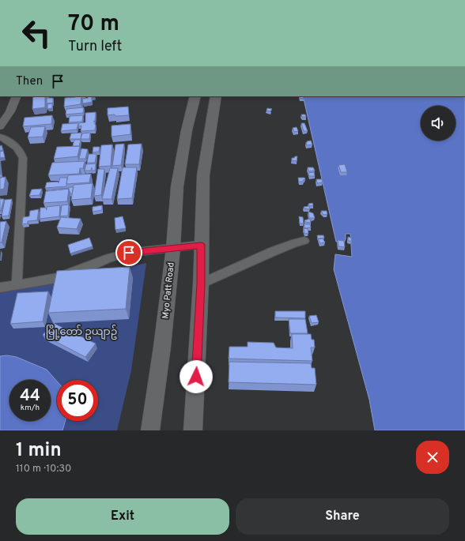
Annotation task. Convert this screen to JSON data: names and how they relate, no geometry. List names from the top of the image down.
{
  "streets": {
    "main road": ["Myo Patt Road"]
  },
  "parks": ["မြို့တော် ဥယျာဥ်"],
  "page": {
    "turn": ["70 m", "Turn left"],
    "then": "Then",
    "speed": "44 km/h",
    "limit": "50",
    "heading": ["1 min", "110 m · 10:30"],
    "buttons": ["Exit", "Share"]
  }
}
